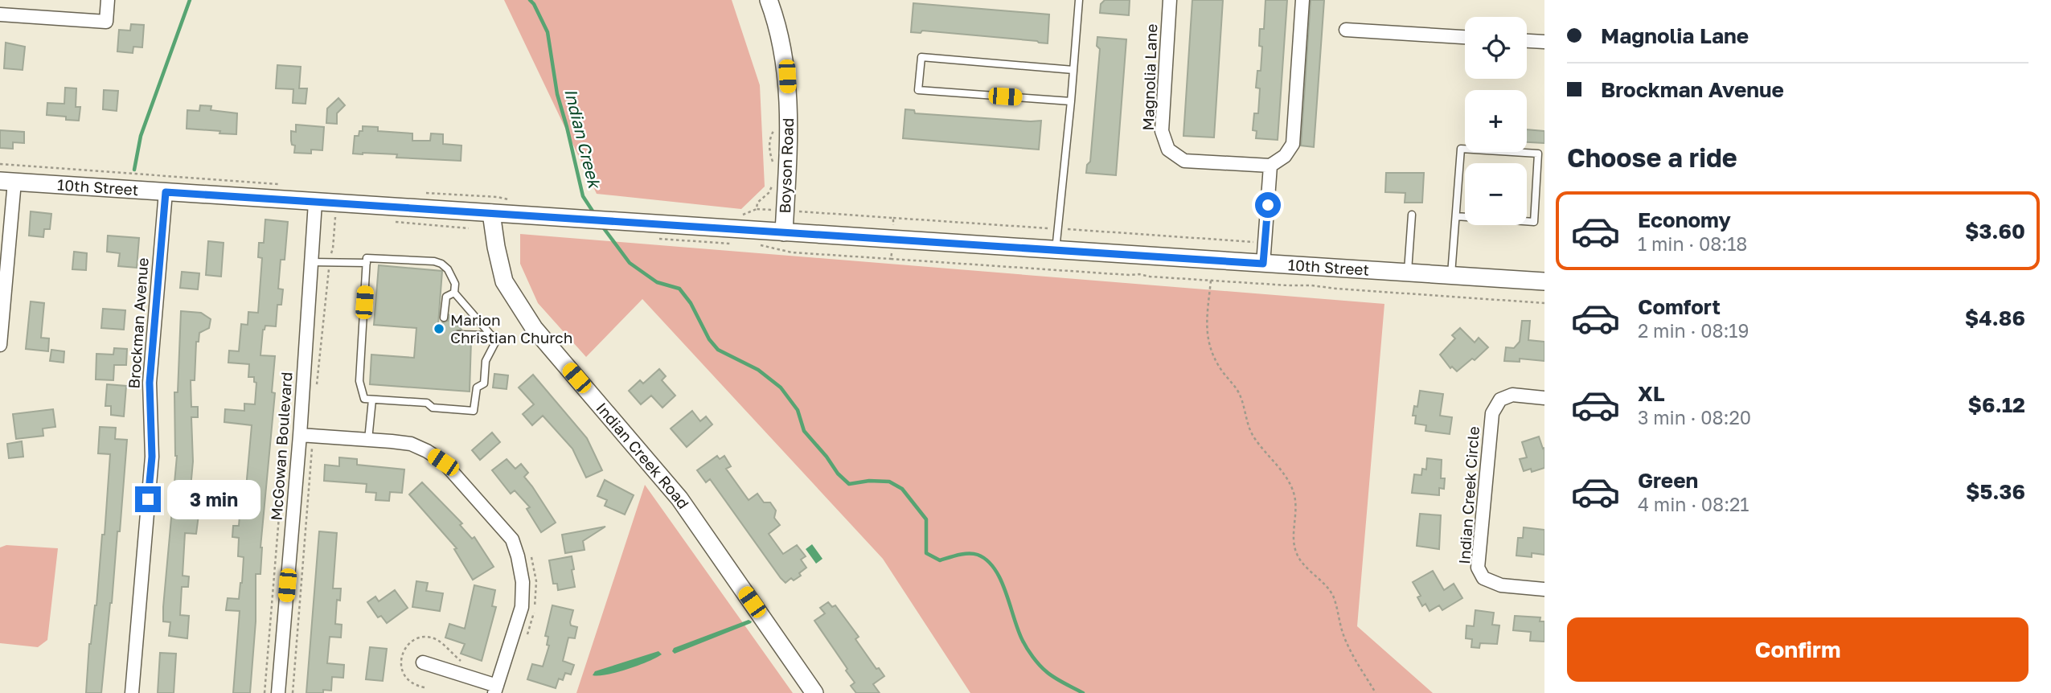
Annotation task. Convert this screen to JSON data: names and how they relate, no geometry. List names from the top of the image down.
{
  "streets": {
    "street": [
      "Magnolia Lane",
      "Boyson Road",
      "10th Street",
      "Brockman Avenue",
      "McGowan Boulevard",
      "Indian Creek Road",
      "Indian Creek Circle"
    ]
  },
  "crossings": [
    ["Boyson Road", "10th Street"],
    ["10th Street", "Brockman Avenue"],
    ["10th Street", "McGowan Boulevard"],
    ["10th Street", "Indian Creek Road"]
  ],
  "water": ["Indian Creek"],
  "places": ["Marion Christian Church"],
  "page": {
    "banner": ["Magnolia Lane", "Brockman Avenue"],
    "map_buttons": ["+", "−"],
    "heading": "Choose a ride",
    "list": [
      {
        "name": "Economy",
        "note": "1 min · 08:18",
        "value": "$3.60"
      },
      {
        "name": "Comfort",
        "note": "2 min · 08:19",
        "value": "$4.86"
      },
      {
        "name": "XL",
        "note": "3 min · 08:20",
        "value": "$6.12"
      },
      {
        "name": "Green",
        "note": "4 min · 08:21",
        "value": "$5.36"
      }
    ],
    "bubble": "3 min",
    "buttons": "Confirm"
  }
}
